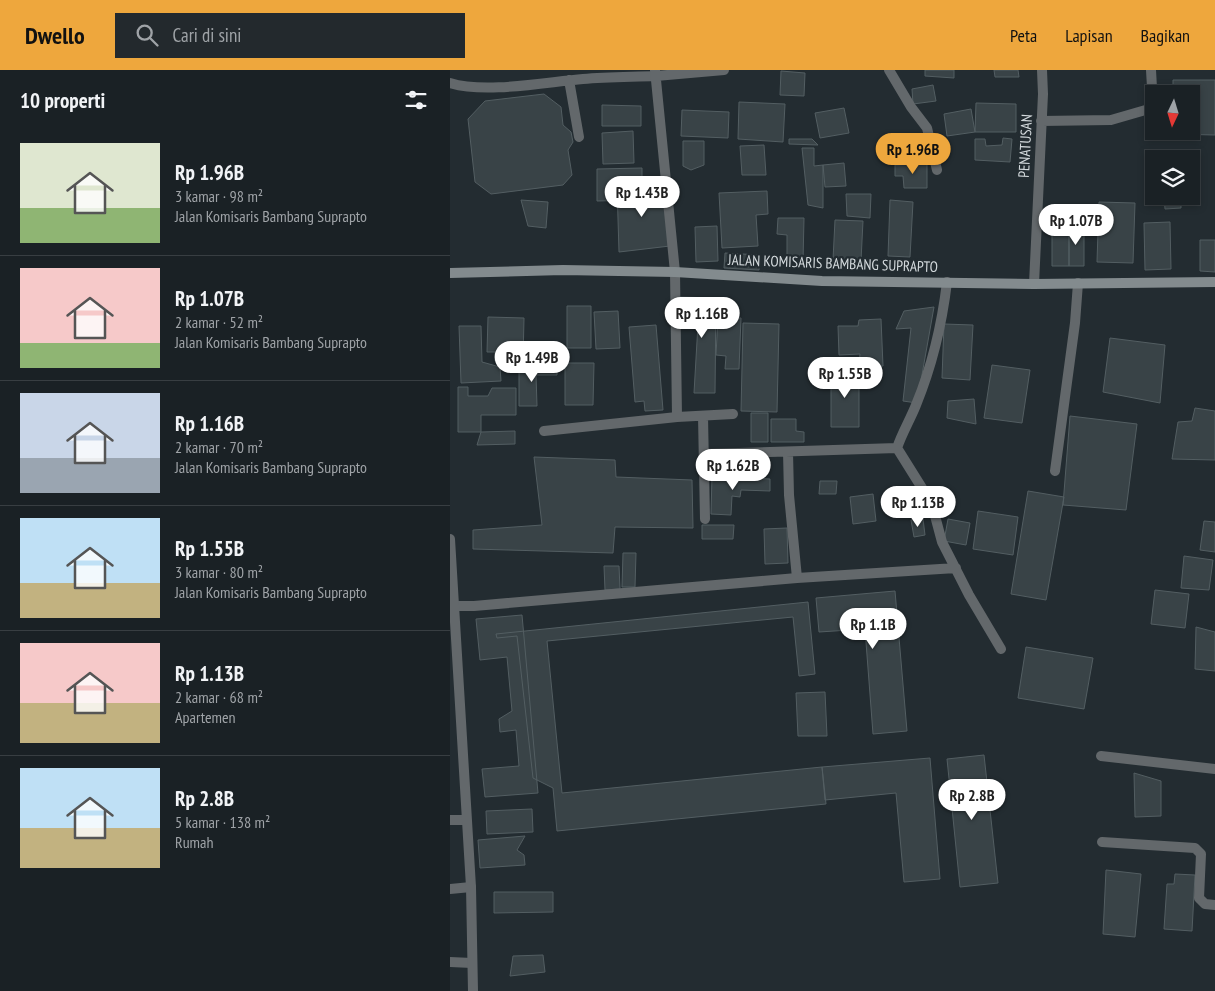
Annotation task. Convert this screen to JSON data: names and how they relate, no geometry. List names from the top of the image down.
{
  "streets": {
    "main road": ["JALAN KOMISARIS BAMBANG SUPRAPTO"],
    "street": ["PENATUSAN"]
  },
  "crossings": [
    ["PENATUSAN", "JALAN KOMISARIS BAMBANG SUPRAPTO"]
  ],
  "north": "bottom",
  "page": {
    "header": "Dwello",
    "search": "Cari di sini",
    "nav": ["Peta", "Lapisan", "Bagikan"],
    "heading": "10 properti",
    "list": [
      {
        "name": "Rp 1.96B",
        "note": "3 kamar · 98 m² · Jalan Komisaris Bambang Suprapto"
      },
      {
        "name": "Rp 1.07B",
        "note": "2 kamar · 52 m² · Jalan Komisaris Bambang Suprapto"
      },
      {
        "name": "Rp 1.16B",
        "note": "2 kamar · 70 m² · Jalan Komisaris Bambang Suprapto"
      },
      {
        "name": "Rp 1.55B",
        "note": "3 kamar · 80 m² · Jalan Komisaris Bambang Suprapto"
      },
      {
        "name": "Rp 1.13B",
        "note": "2 kamar · 68 m² · Apartemen"
      },
      {
        "name": "Rp 2.8B",
        "note": "5 kamar · 138 m² · Rumah"
      }
    ],
    "price": [
      "Rp 1.96B",
      "Rp 1.43B",
      "Rp 1.07B",
      "Rp 1.16B",
      "Rp 1.49B",
      "Rp 1.55B",
      "Rp 1.62B",
      "Rp 1.13B",
      "Rp 1.1B",
      "Rp 2.8B"
    ]
  }
}
